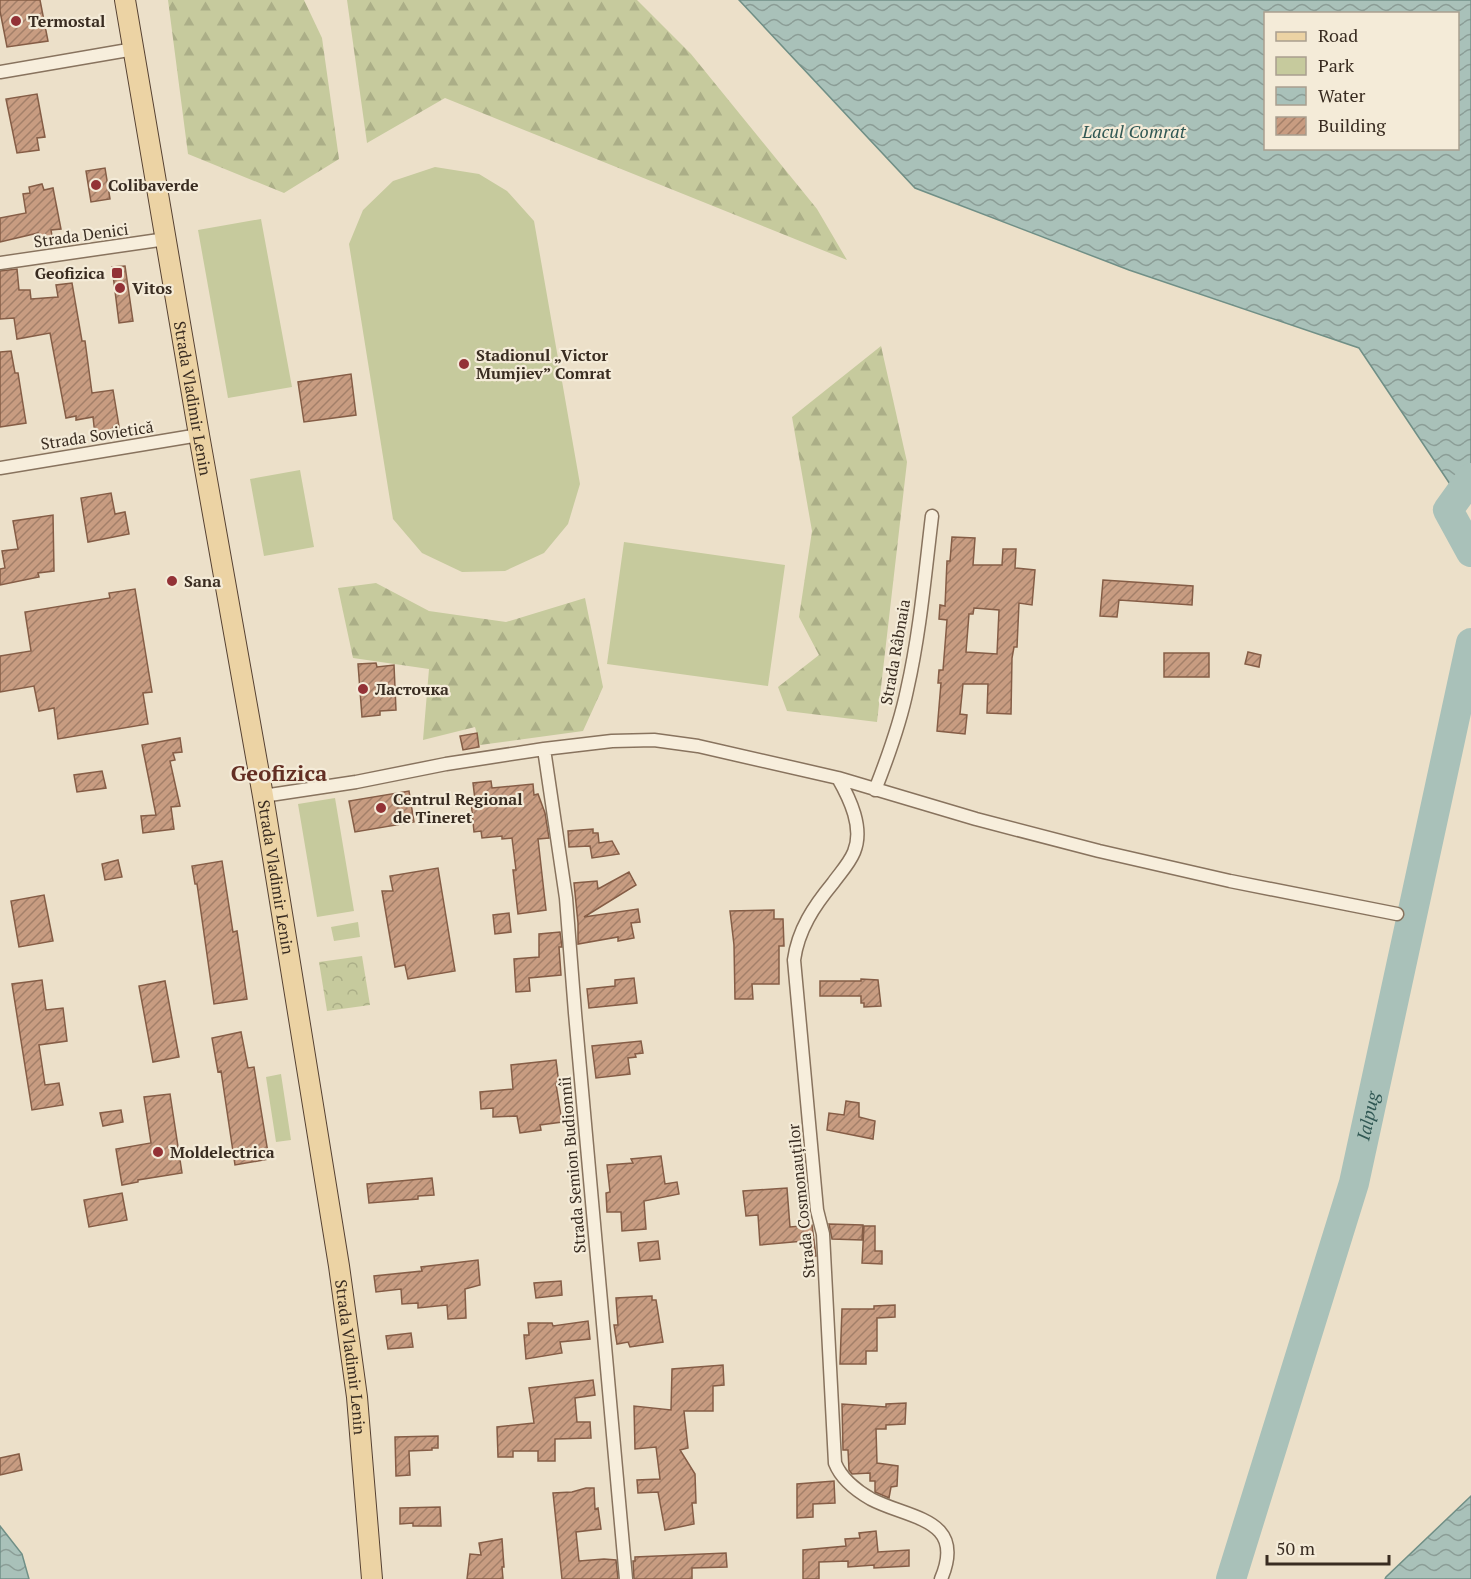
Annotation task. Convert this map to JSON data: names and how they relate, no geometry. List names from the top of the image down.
{
  "streets": {
    "main road": ["Strada Vladimir Lenin"],
    "street": [
      "Strada Denici",
      "Strada Sovietică",
      "Strada Râbnaia",
      "Strada Semion Budionnîi",
      "Strada Cosmonauților"
    ]
  },
  "crossings": [
    ["Strada Denici", "Strada Vladimir Lenin"],
    ["Strada Vladimir Lenin", "Strada Sovietică"]
  ],
  "districts": ["Geofizica"],
  "water": ["Lacul Comrat", "Ialpug"],
  "places": {
    "other": [
      "Termostal",
      "Colibaverde",
      "Vitos",
      "Stadionul „Victor Mumjiev” Comrat",
      "Sana",
      "Ласточка",
      "Centrul Regional de Tineret",
      "Moldelectrica"
    ],
    "transit": ["Geofizica"]
  },
  "legend": [
    "Road",
    "Park",
    "Water",
    "Building"
  ],
  "scale_bar": "50 m"
}
